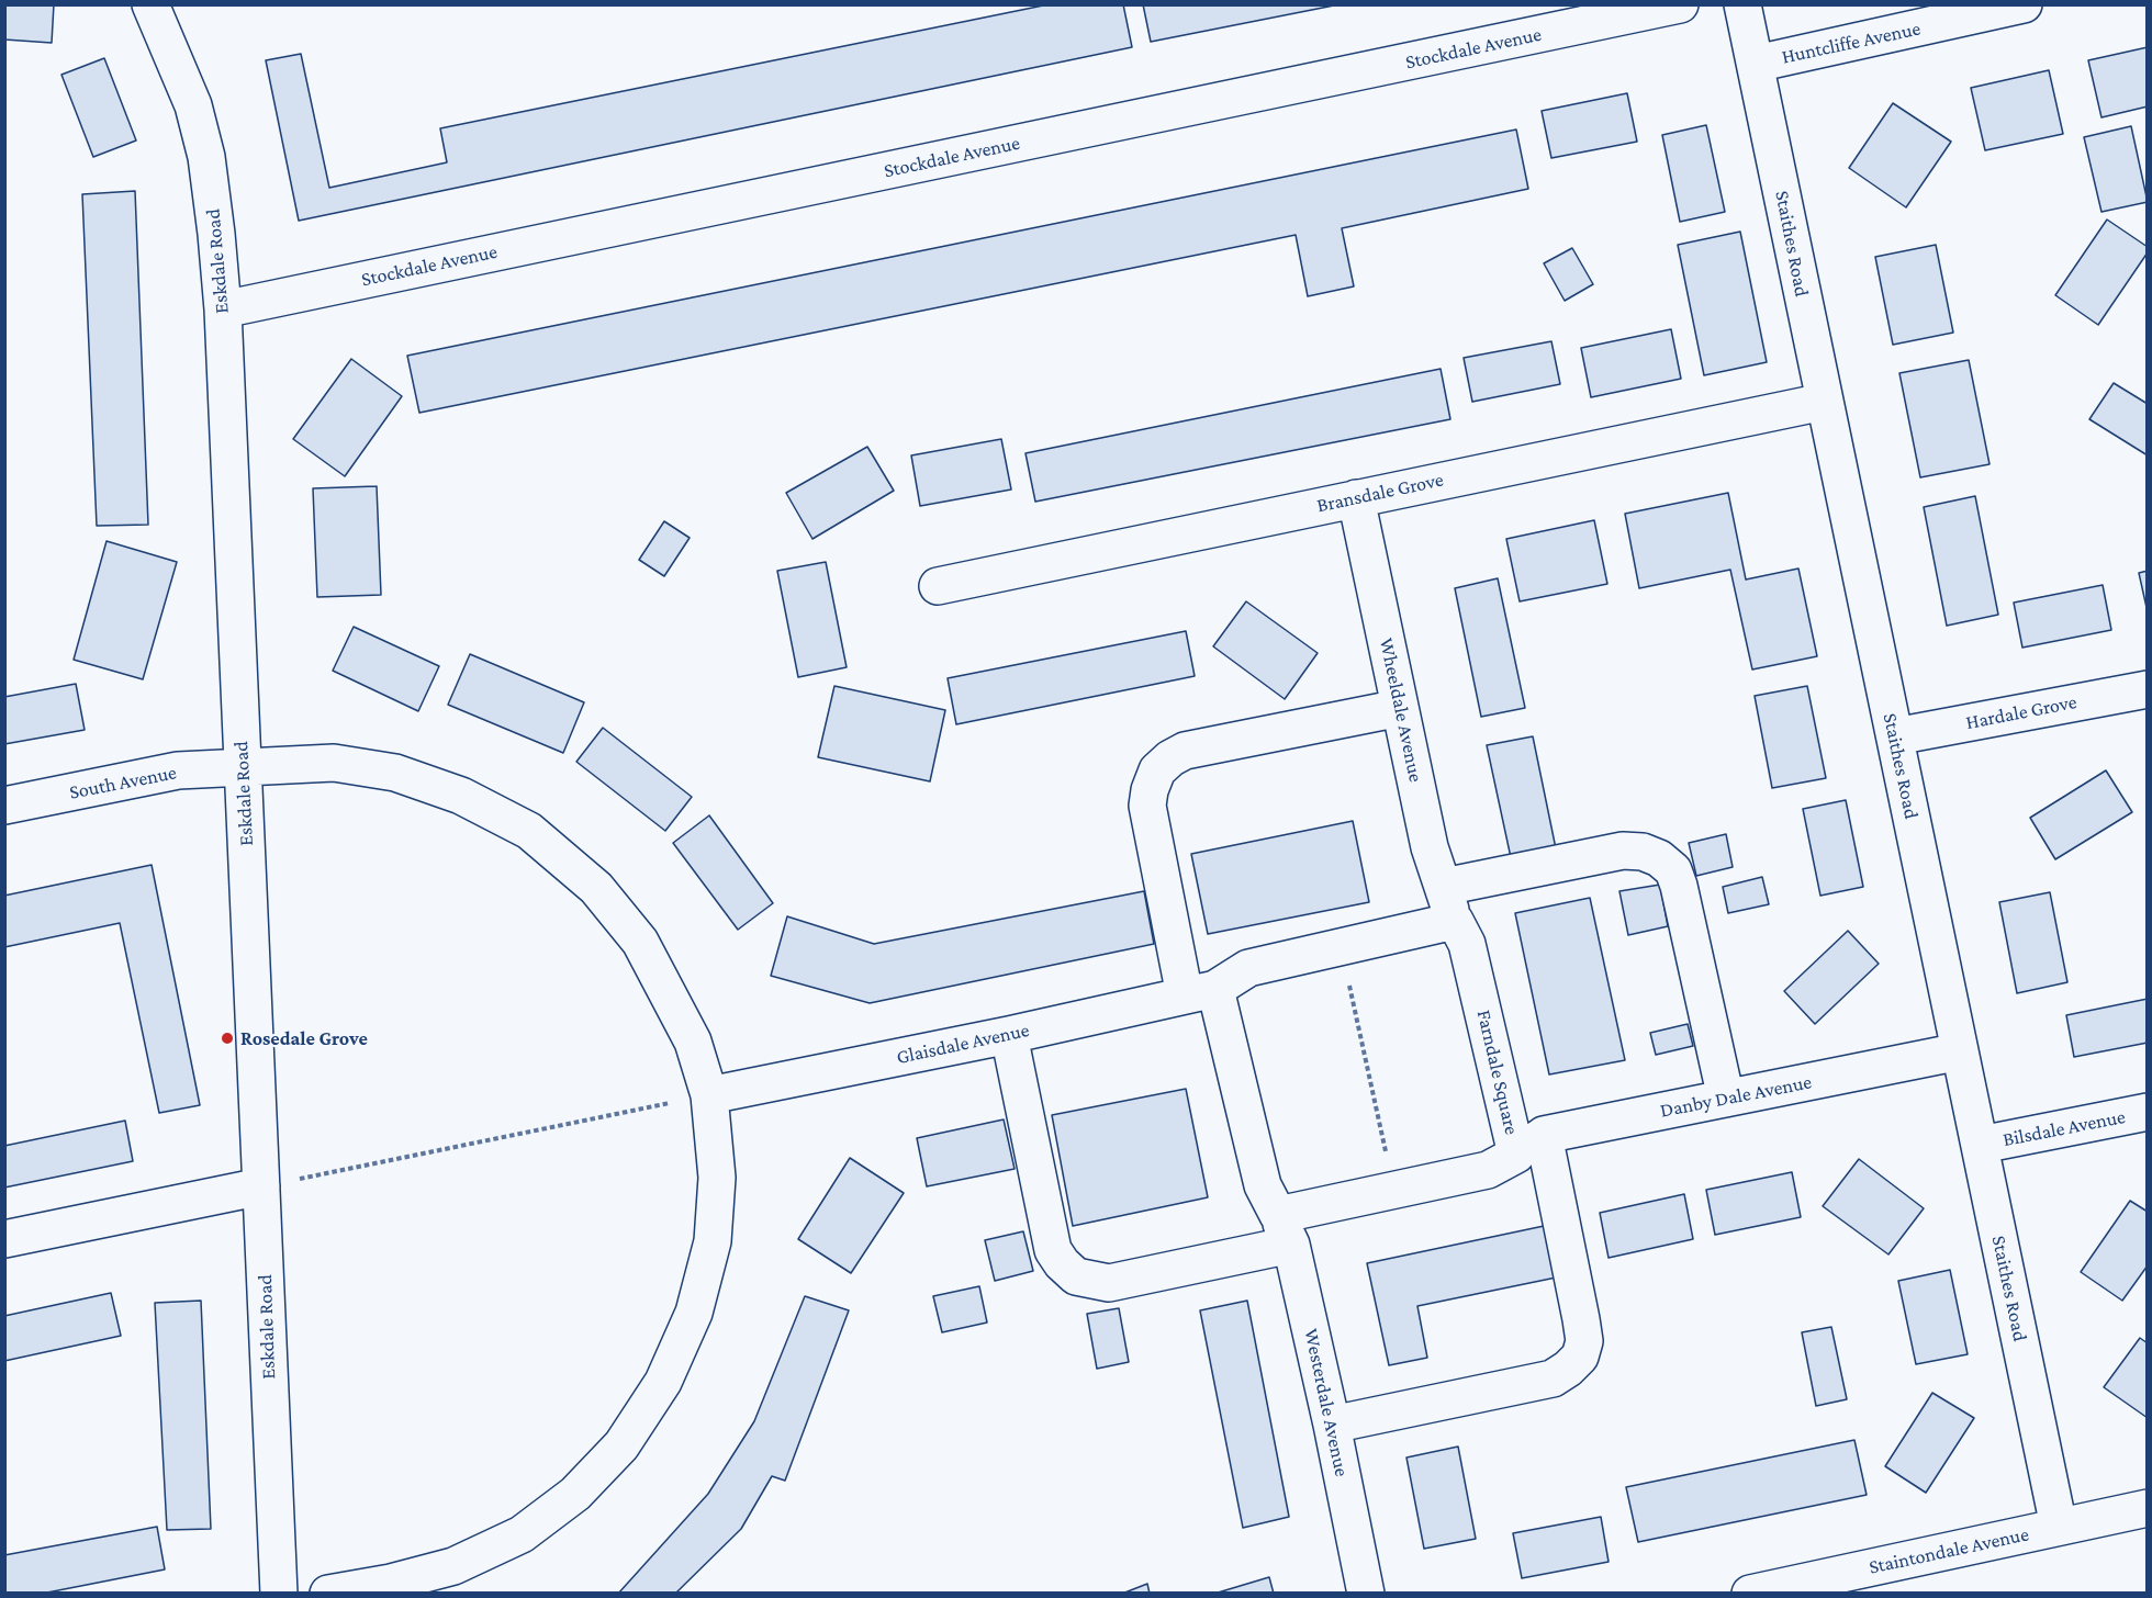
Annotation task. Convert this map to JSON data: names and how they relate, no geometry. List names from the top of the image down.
{
  "streets": {
    "street": [
      "Huntcliffe Avenue",
      "Stockdale Avenue",
      "Staithes Road",
      "Eskdale Road",
      "Bransdale Grove",
      "Wheeldale Avenue",
      "Hardale Grove",
      "South Avenue",
      "Glaisdale Avenue",
      "Farndale Square",
      "Danby Dale Avenue",
      "Bilsdale Avenue",
      "Westerdale Avenue",
      "Staintondale Avenue"
    ]
  },
  "crossings": [
    ["Huntcliffe Avenue", "Staithes Road"],
    ["Stockdale Avenue", "Eskdale Road"],
    ["Staithes Road", "Bransdale Grove"],
    ["Staithes Road", "Hardale Grove"],
    ["Staithes Road", "Danby Dale Avenue"],
    ["Staithes Road", "Bilsdale Avenue"],
    ["Staithes Road", "Staintondale Avenue"],
    ["Eskdale Road", "South Avenue"],
    ["Bransdale Grove", "Wheeldale Avenue"],
    ["Wheeldale Avenue", "Farndale Square"],
    ["South Avenue", "Glaisdale Avenue"],
    ["Glaisdale Avenue", "Farndale Square"],
    ["Farndale Square", "Danby Dale Avenue"],
    ["Farndale Square", "Westerdale Avenue"]
  ],
  "places": ["Rosedale Grove"]
}
